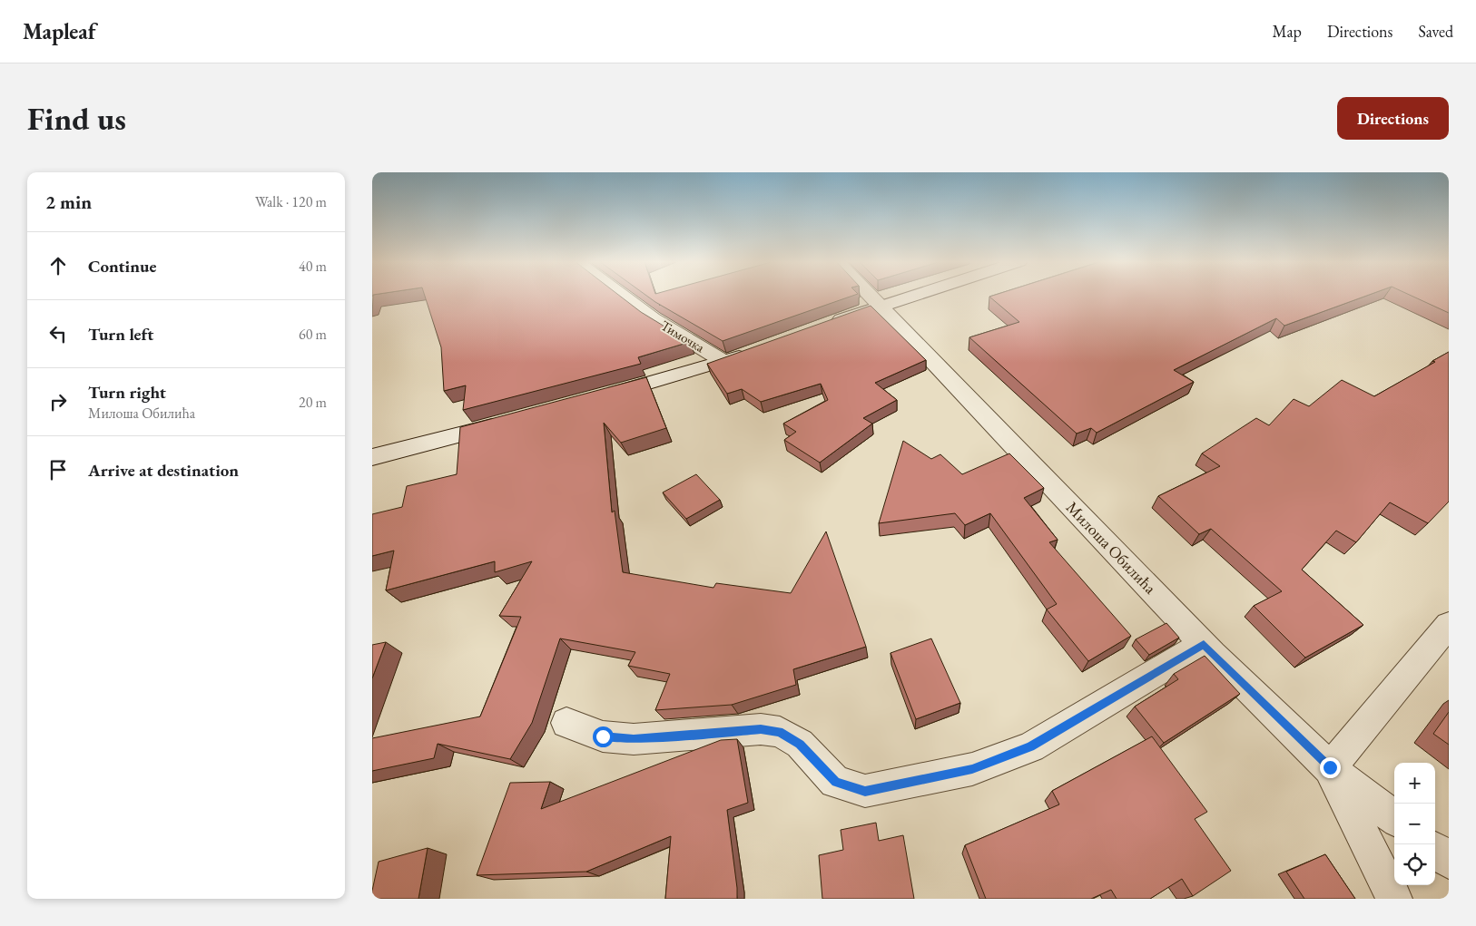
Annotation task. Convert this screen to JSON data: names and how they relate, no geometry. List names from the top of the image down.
{
  "streets": {
    "street": ["Тимочка", "Милоша Обилића"]
  },
  "page": {
    "header": "Mapleaf",
    "nav": ["Map", "Directions", "Saved"],
    "buttons": "Directions",
    "title": "Find us",
    "heading": ["2 min", "Walk · 120 m"],
    "list": [
      ["Continue", "40 m"],
      ["Turn left", "60 m"],
      ["Turn right", "Милоша Обилића", "20 m"],
      "Arrive at destination"
    ],
    "map_buttons": ["+", "−"]
  }
}
